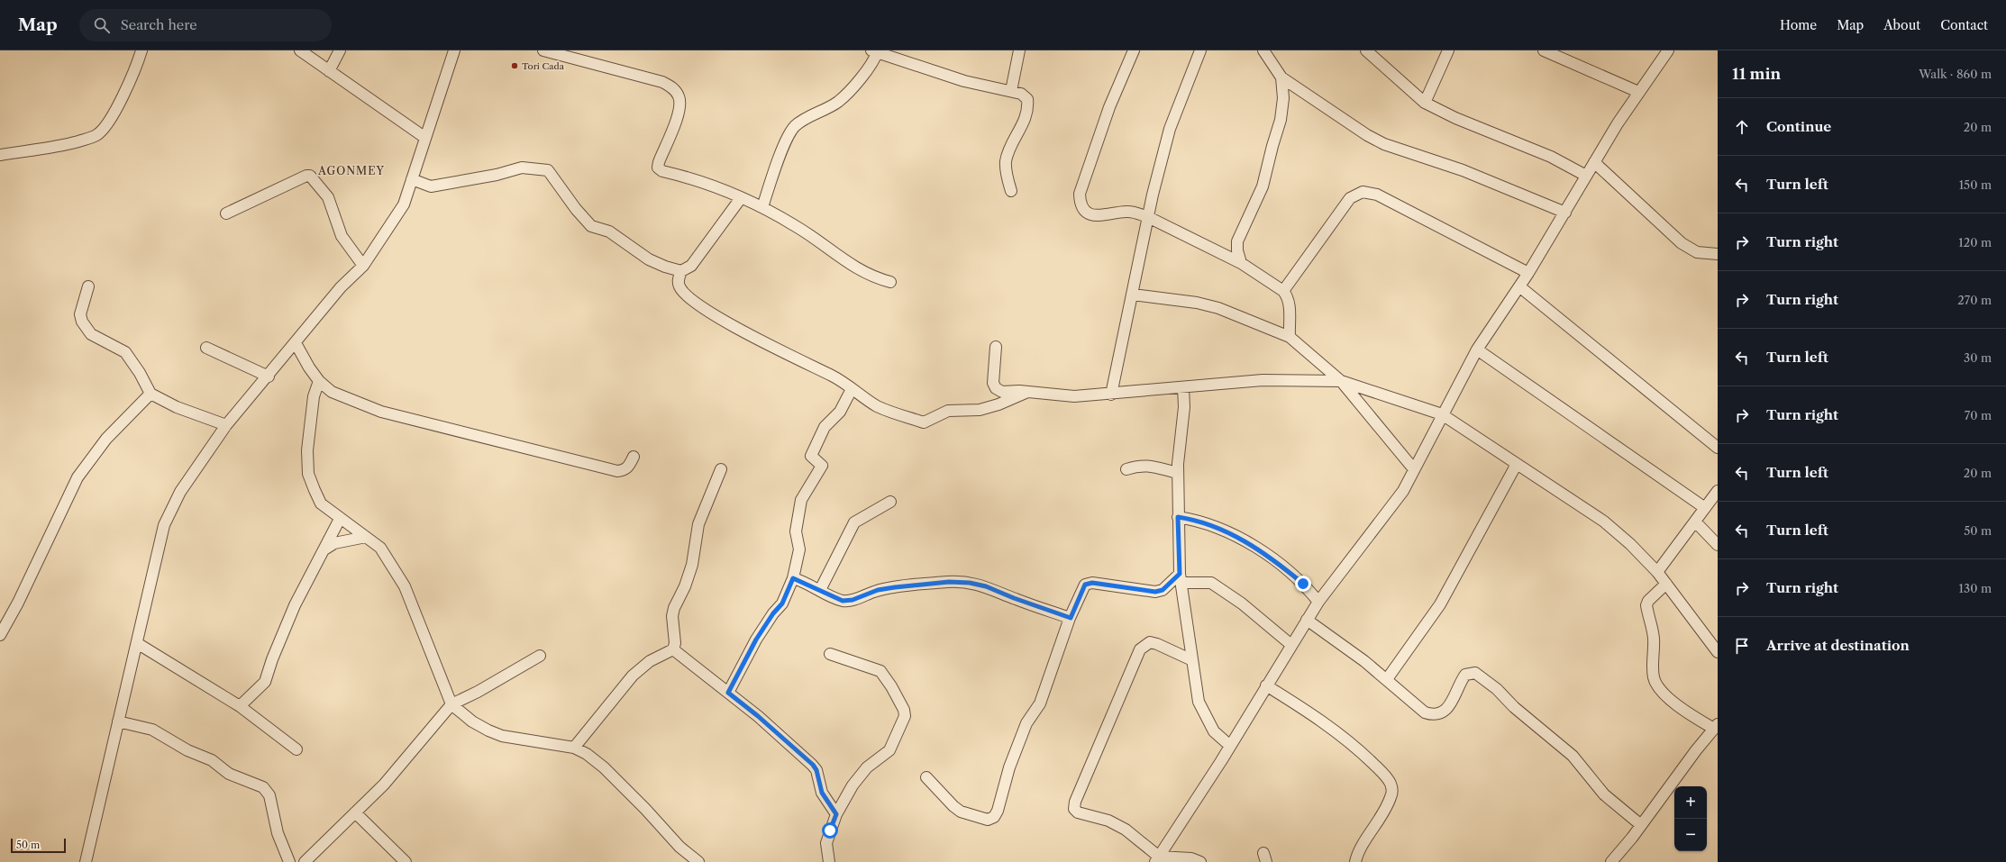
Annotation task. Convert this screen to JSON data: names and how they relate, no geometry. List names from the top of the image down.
{
  "districts": ["AGONMEY"],
  "places": ["Tori Cada"],
  "scale_bar": "50 m",
  "page": {
    "header": "Map",
    "search": "Search here",
    "nav": [
      "Home",
      "Map",
      "About",
      "Contact"
    ],
    "heading": ["11 min", "Walk · 860 m"],
    "list": [
      ["Continue", "20 m"],
      ["Turn left", "150 m"],
      ["Turn right", "120 m"],
      ["Turn right", "270 m"],
      ["Turn left", "30 m"],
      ["Turn right", "70 m"],
      ["Turn left", "20 m"],
      ["Turn left", "50 m"],
      ["Turn right", "130 m"],
      "Arrive at destination"
    ],
    "map_buttons": ["+", "−"],
    "scale": "50 m"
  }
}
